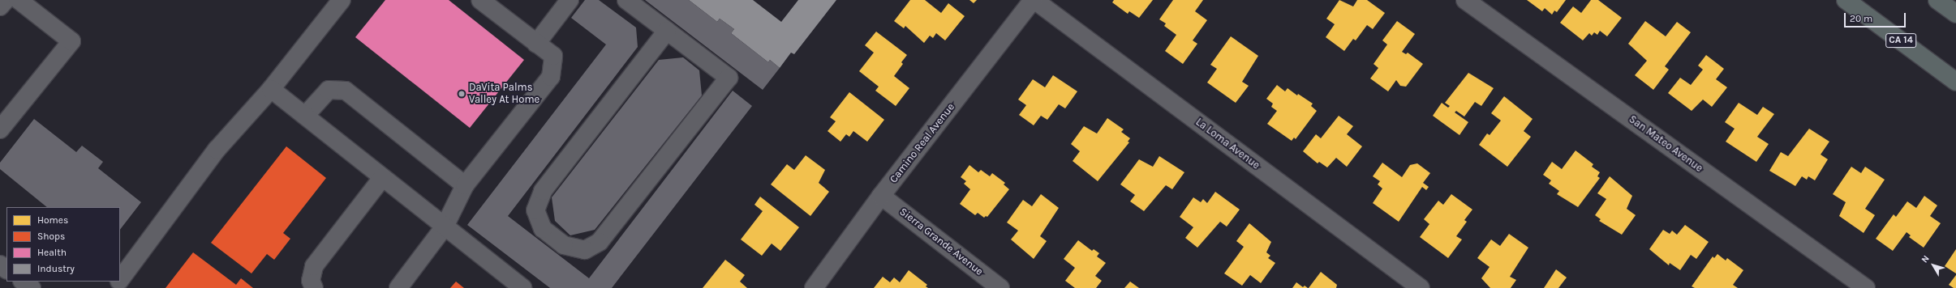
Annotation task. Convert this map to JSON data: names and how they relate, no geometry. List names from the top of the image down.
{
  "streets": {
    "highway": ["CA 14"],
    "street": [
      "Camino Real Avenue",
      "La Loma Avenue",
      "San Mateo Avenue",
      "Sierra Grande Avenue"
    ]
  },
  "crossings": [
    ["Camino Real Avenue", "La Loma Avenue"],
    ["Camino Real Avenue", "Sierra Grande Avenue"]
  ],
  "places": ["DaVita Palms Valley At Home"],
  "legend": [
    "Homes",
    "Shops",
    "Health",
    "Industry"
  ],
  "scale_bar": "20 m",
  "north": "top left"
}
